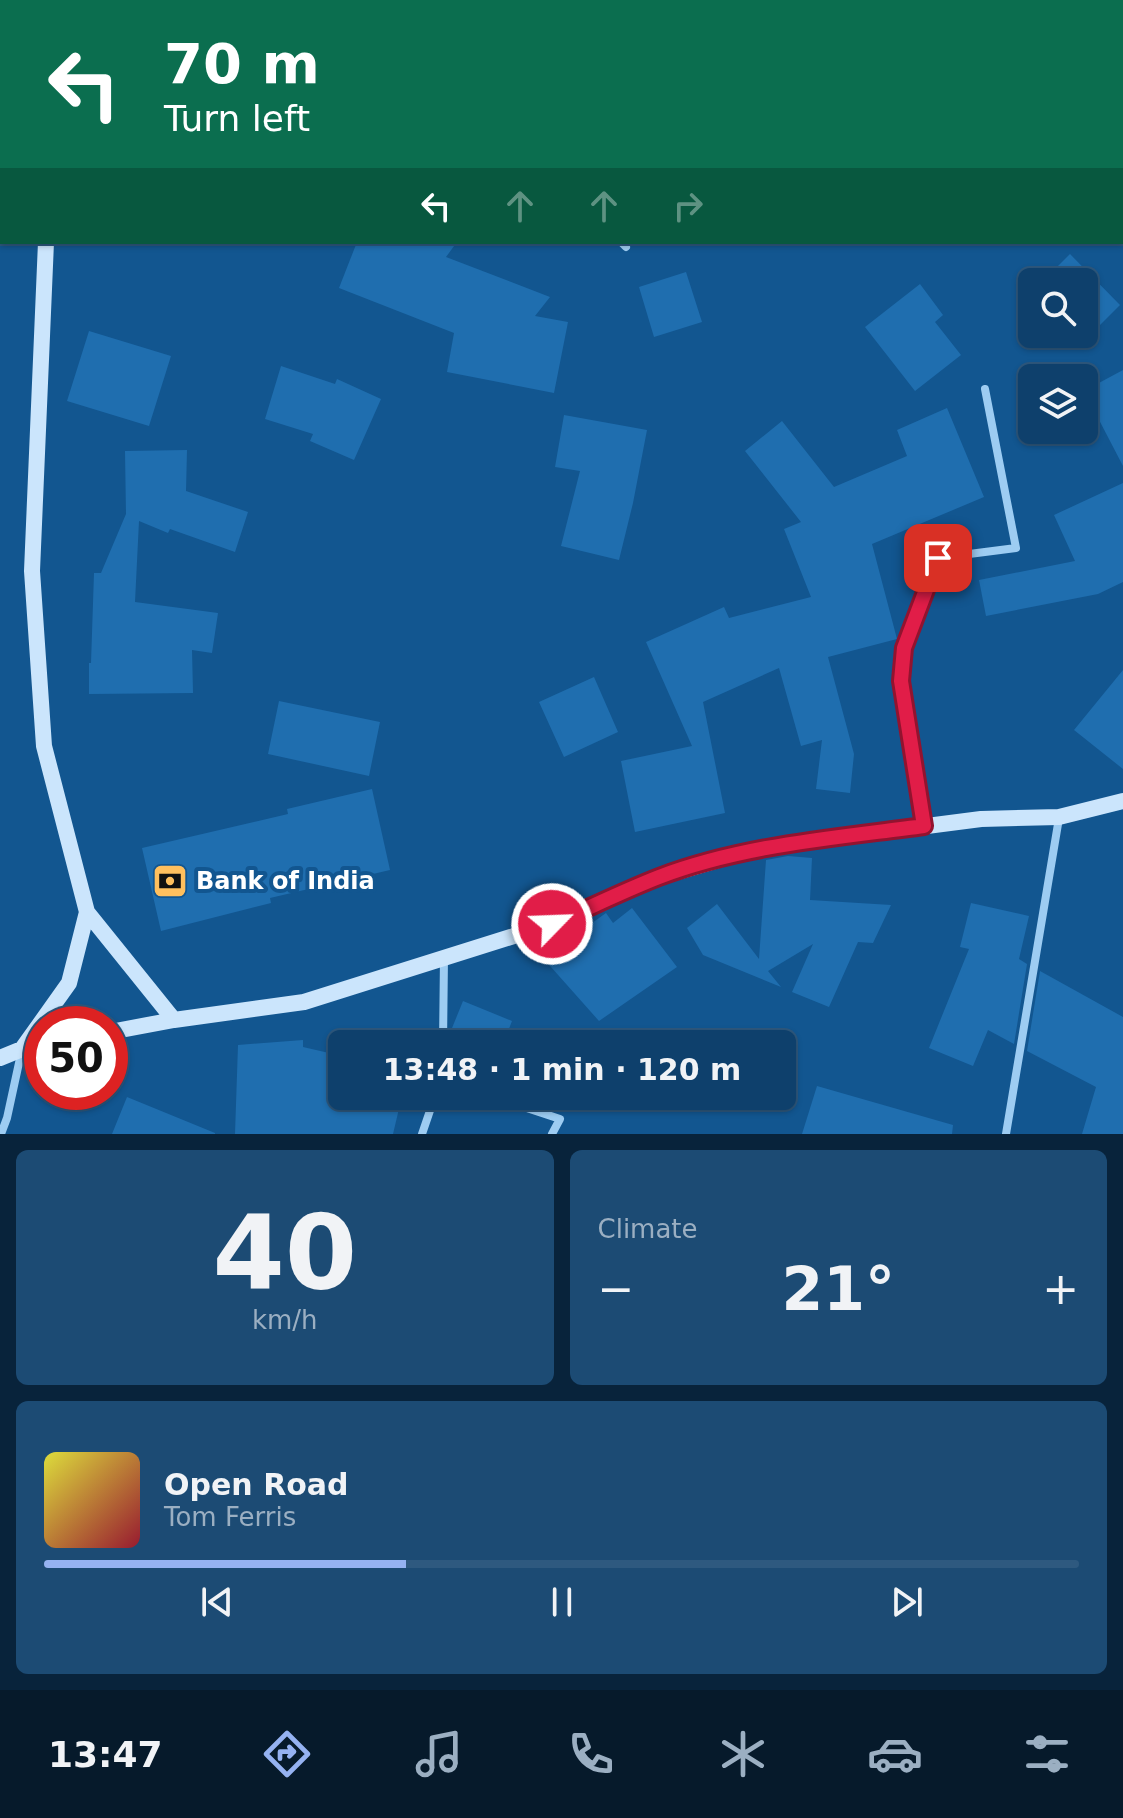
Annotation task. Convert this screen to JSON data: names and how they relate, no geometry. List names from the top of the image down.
{
  "places": {
    "bank": ["Bank of India"]
  },
  "page": {
    "turn": ["70 m", "Turn left"],
    "limit": "50",
    "trip": "13:48 · 1 min · 120 m",
    "tile": [
      ["40", "km/h"],
      "Climate"
    ],
    "heat": ["−", "21°", "+"],
    "song": ["Open Road", "Tom Ferris"],
    "tabs": "13:47"
  }
}
